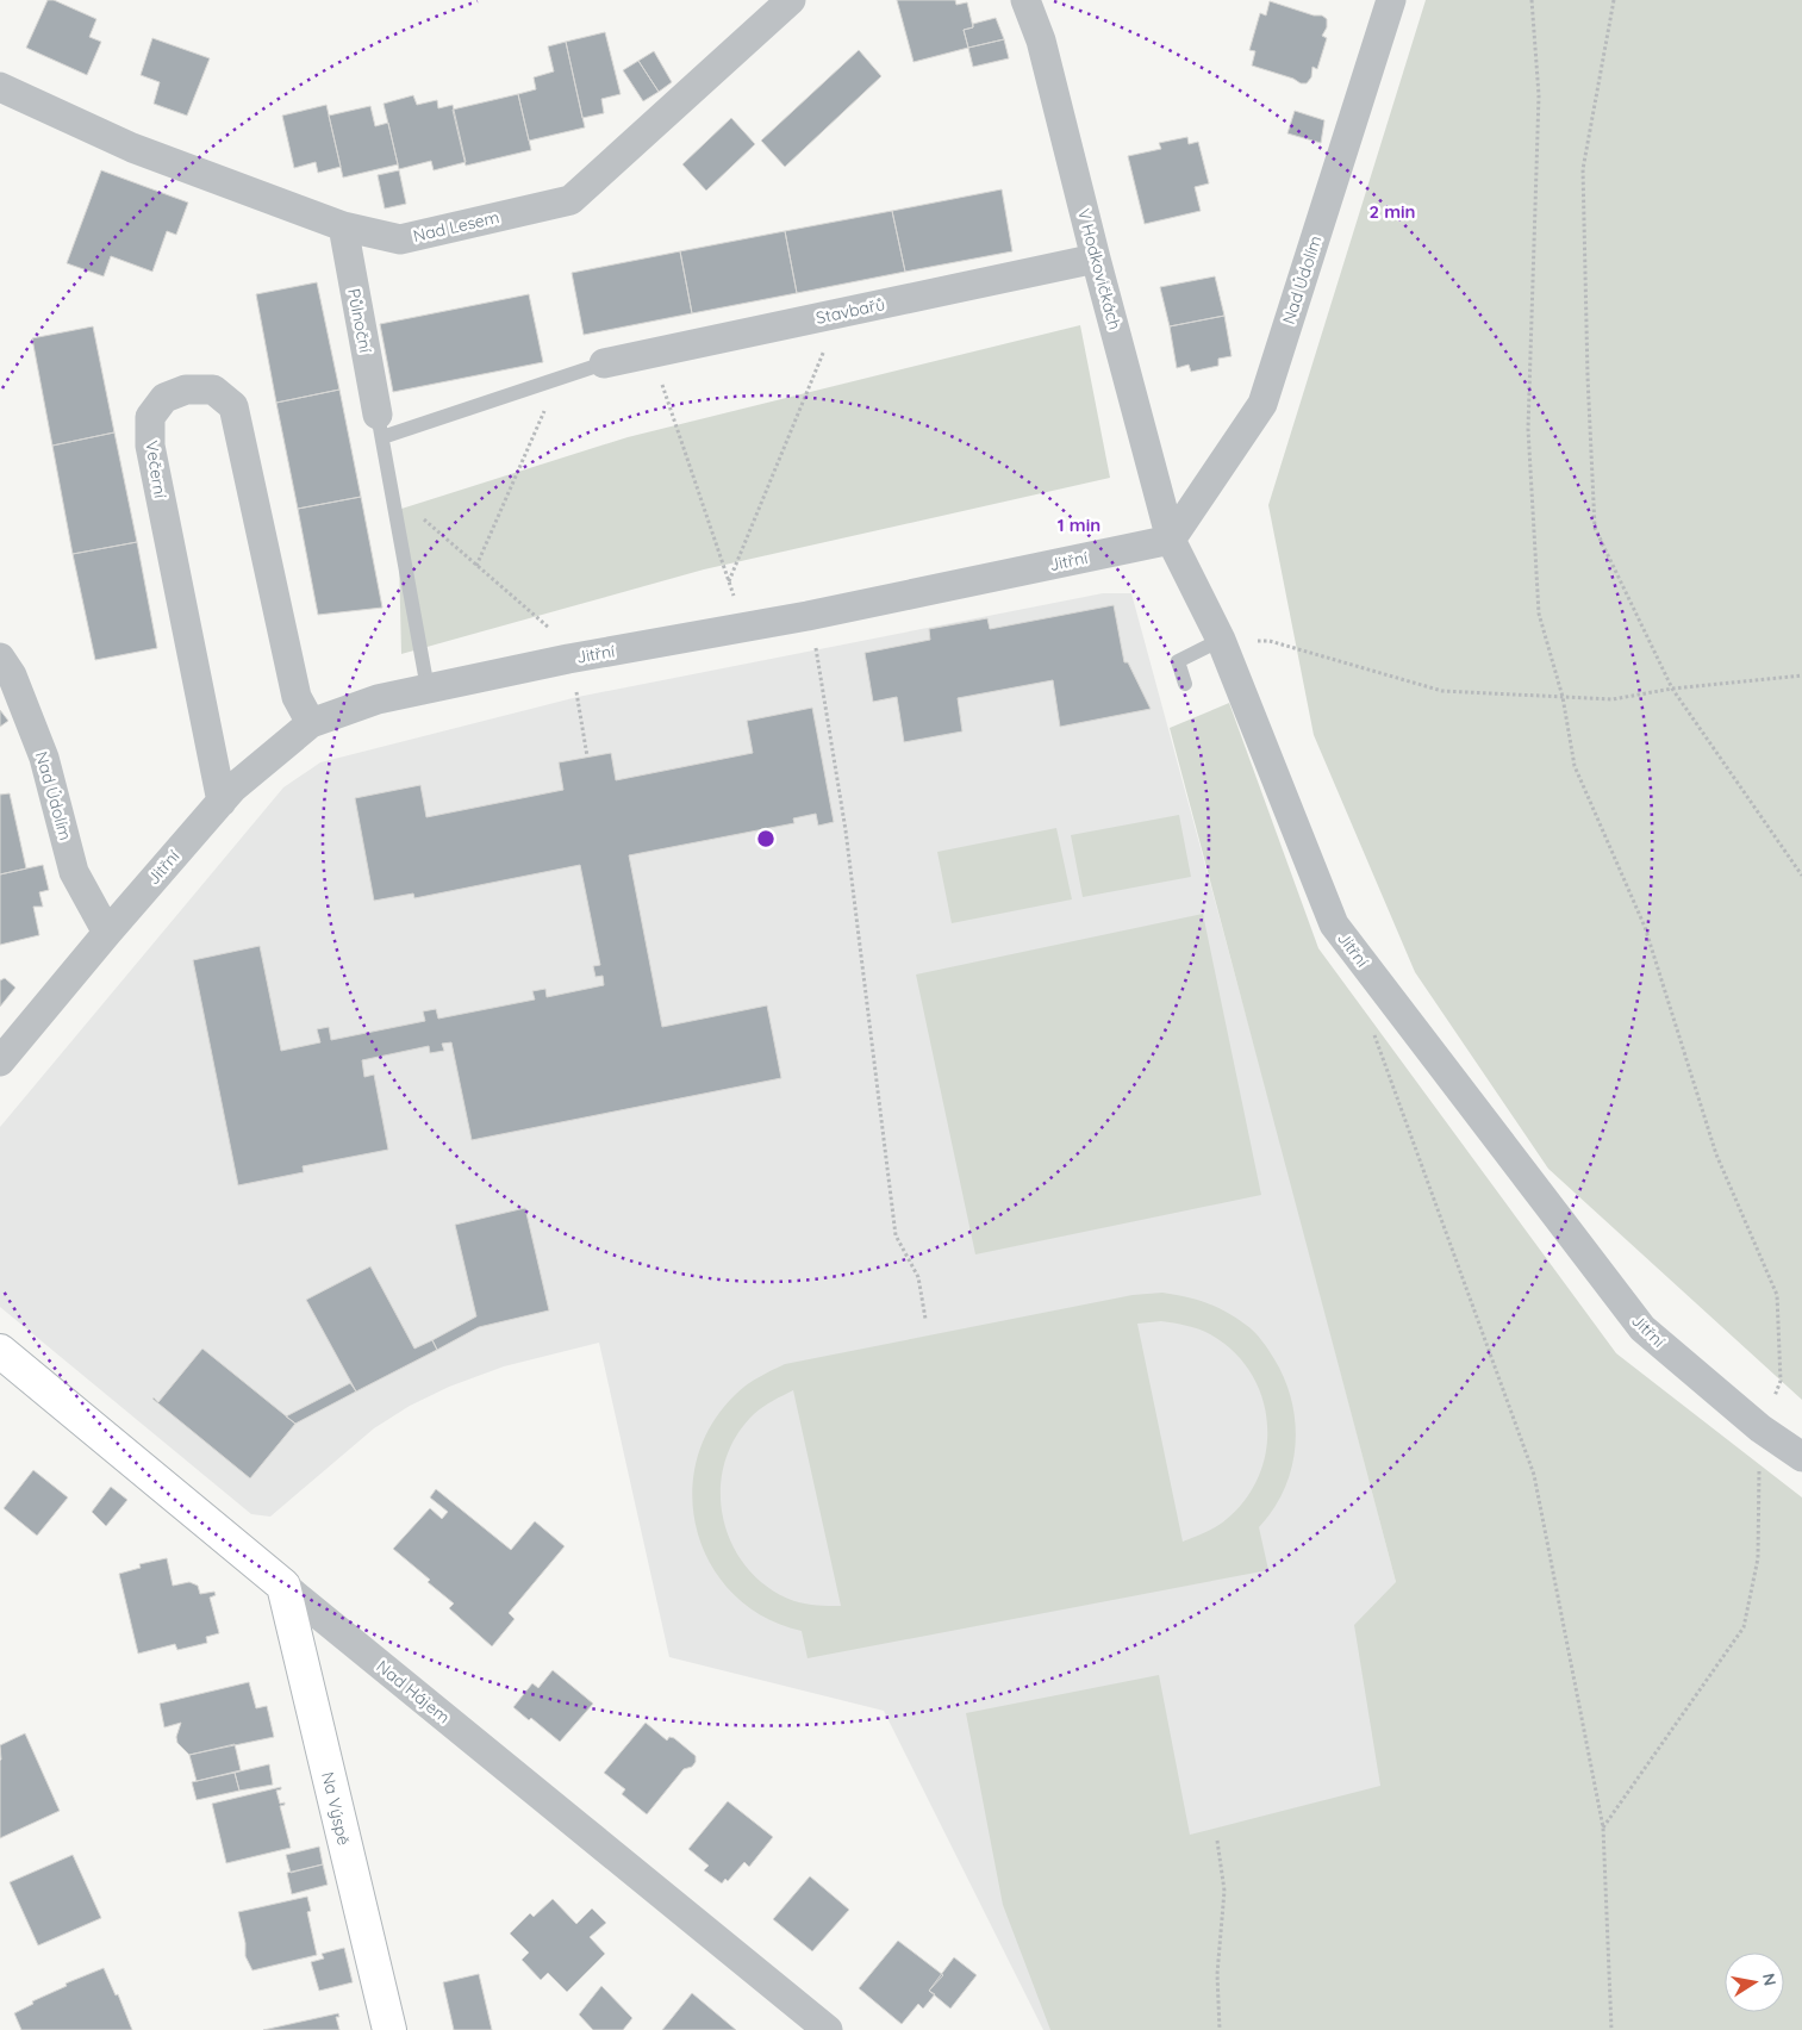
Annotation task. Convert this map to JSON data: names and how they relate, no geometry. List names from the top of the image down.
{
  "streets": {
    "street": [
      "Nad Lesem",
      "V Hodkovičkách",
      "Nad Údolím",
      "Stavbařů",
      "Půlnoční",
      "Večerní",
      "Jitřní",
      "Nad Hájem",
      "Na Výspě"
    ]
  },
  "crossings": [
    ["Nad Lesem", "Půlnoční"],
    ["V Hodkovičkách", "Nad Údolím"],
    ["V Hodkovičkách", "Stavbařů"],
    ["V Hodkovičkách", "Jitřní"],
    ["Nad Údolím", "Jitřní"],
    ["Večerní", "Jitřní"],
    ["Nad Hájem", "Na Výspě"]
  ],
  "north": "right",
  "rings": ["2 min", "1 min"]
}
